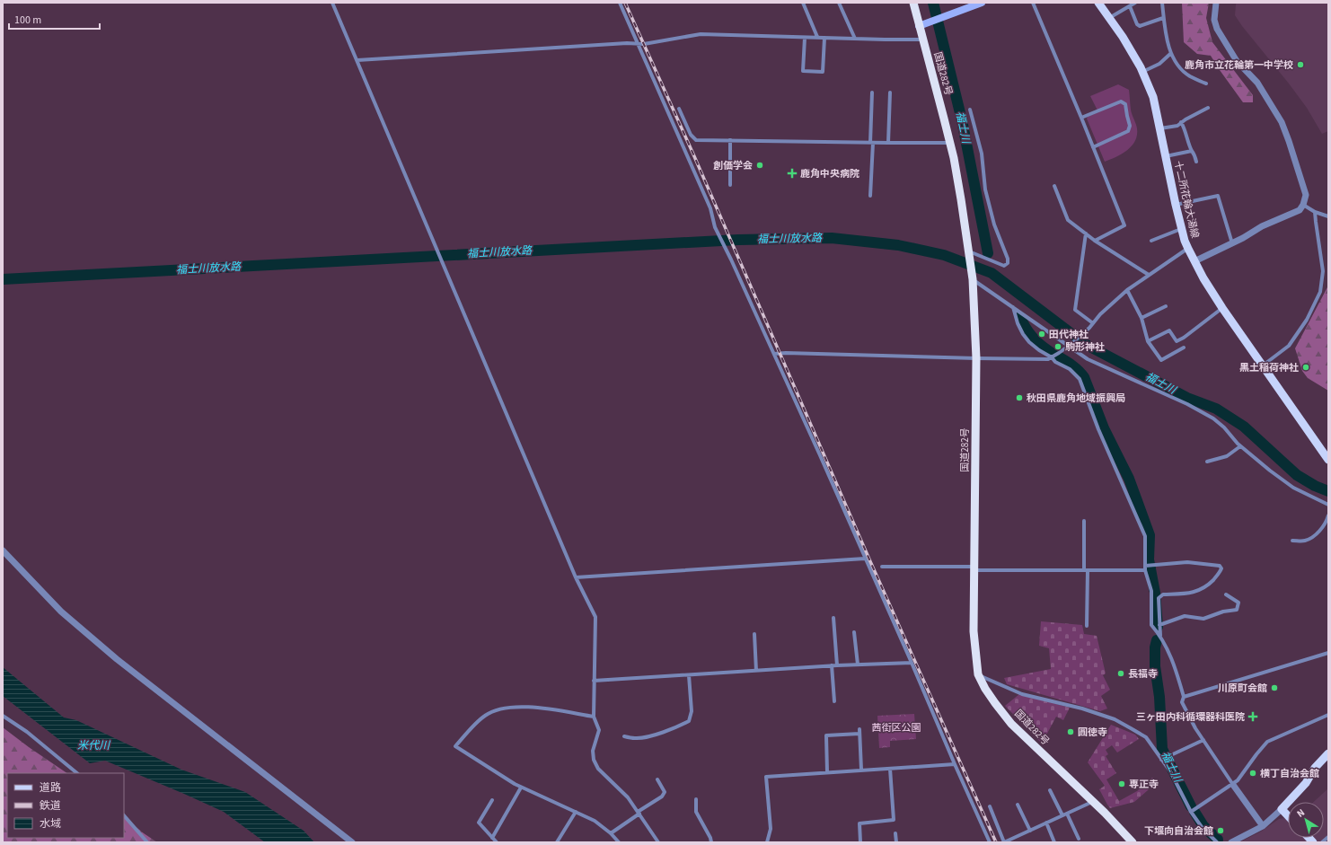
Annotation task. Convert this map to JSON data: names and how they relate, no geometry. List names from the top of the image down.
{
  "streets": {
    "highway": ["国道282号"],
    "main road": ["十二所花輪大湯線"]
  },
  "water": ["福士川", "福士川放水路", "米代川"],
  "parks": ["茜街区公園"],
  "places": {
    "other": [
      "鹿角市立花輪第一中学校",
      "創価学会",
      "田代神社",
      "駒形神社",
      "黒土稲荷神社",
      "秋田県鹿角地域振興局",
      "長福寺",
      "川原町会館",
      "圓徳寺",
      "横丁自治会館",
      "専正寺",
      "下堰向自治会館"
    ],
    "health": ["鹿角中央病院", "三ヶ田内科循環器科医院"]
  },
  "legend": ["道路", "鉄道", "水域"],
  "scale_bar": "100 m",
  "north": "top left"
}
